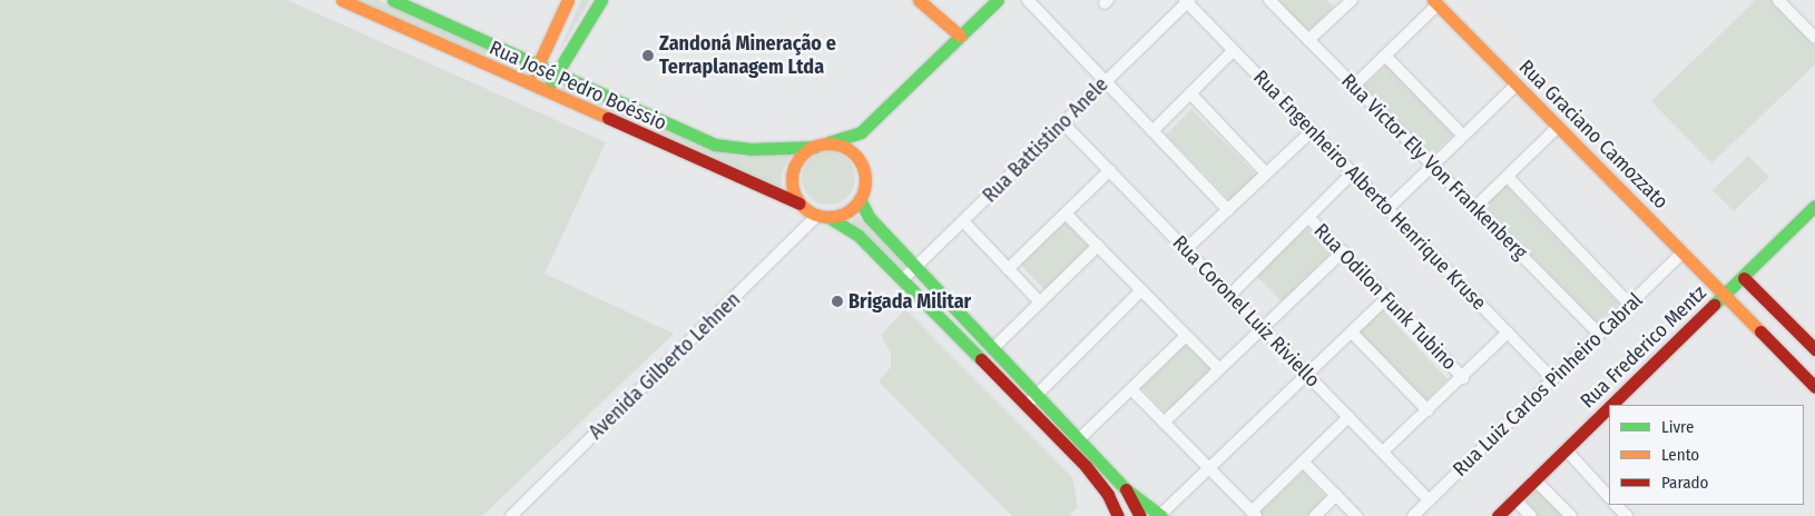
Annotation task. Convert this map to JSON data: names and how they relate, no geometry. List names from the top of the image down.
{
  "streets": {
    "main road": ["Rua José Pedro Boéssio", "Rua Graciano Camozzato", "Rua Frederico Mentz"],
    "street": [
      "Rua Battistino Anele",
      "Rua Victor Ely Von Frankenberg",
      "Rua Engenheiro Alberto Henrique Kruse",
      "Rua Odilon Funk Tubino",
      "Rua Coronel Luiz Riviello",
      "Avenida Gilberto Lehnen",
      "Rua Luiz Carlos Pinheiro Cabral"
    ]
  },
  "crossings": [
    ["Rua José Pedro Boéssio", "Avenida Gilberto Lehnen"],
    ["Rua Graciano Camozzato", "Rua Frederico Mentz"],
    ["Rua Graciano Camozzato", "Rua Luiz Carlos Pinheiro Cabral"],
    ["Rua Battistino Anele", "Rua Engenheiro Alberto Henrique Kruse"],
    ["Rua Battistino Anele", "Rua Coronel Luiz Riviello"],
    ["Rua Victor Ely Von Frankenberg", "Rua Luiz Carlos Pinheiro Cabral"],
    ["Rua Engenheiro Alberto Henrique Kruse", "Rua Luiz Carlos Pinheiro Cabral"],
    ["Rua Coronel Luiz Riviello", "Rua Luiz Carlos Pinheiro Cabral"]
  ],
  "places": ["Zandoná Mineração e Terraplanagem Ltda", "Brigada Militar"],
  "legend": ["Livre", "Lento", "Parado"]
}
